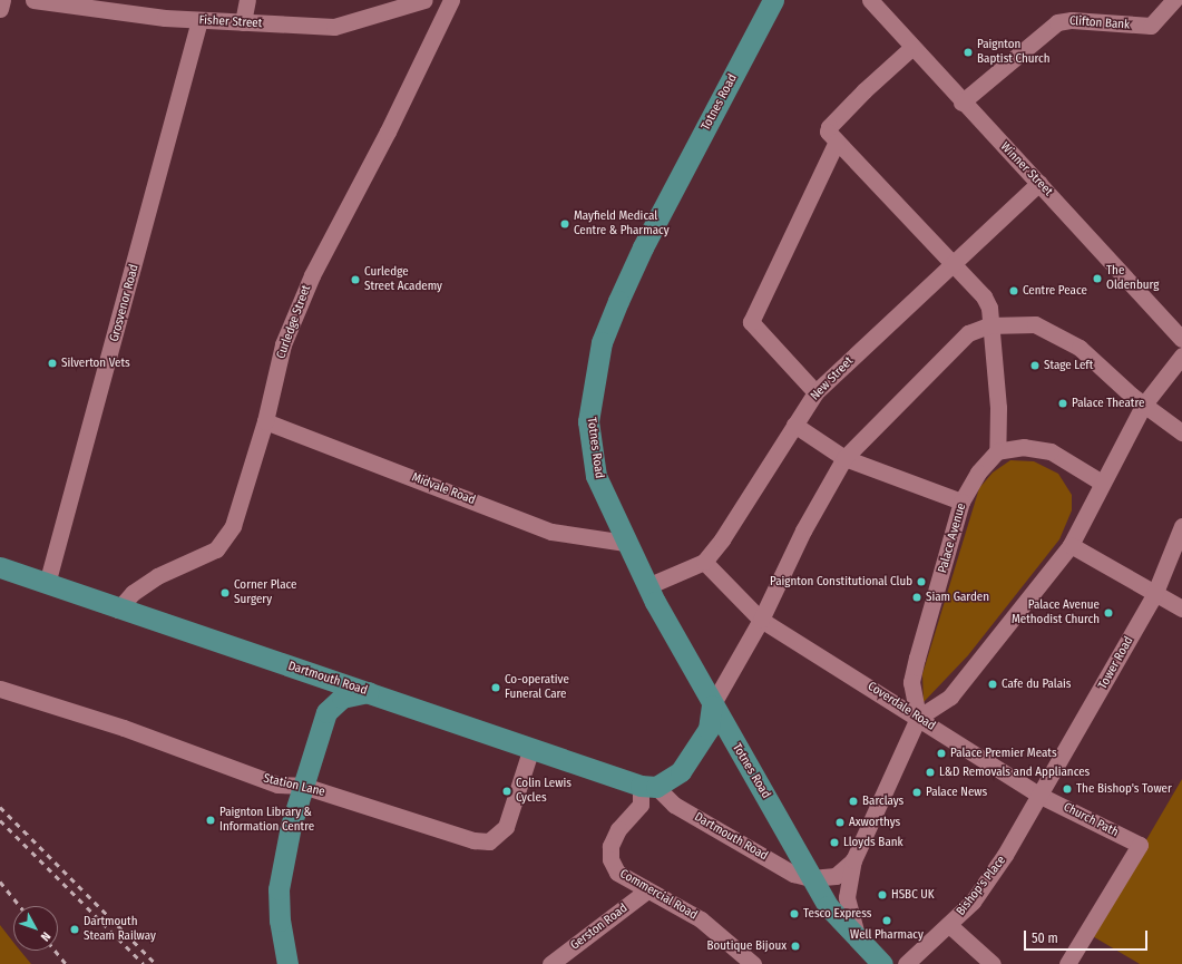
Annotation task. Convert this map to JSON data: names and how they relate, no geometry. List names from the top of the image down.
{
  "streets": {
    "main road": ["Totnes Road", "Dartmouth Road"],
    "street": [
      "Fisher Street",
      "Clifton Bank",
      "Winner Street",
      "Grosvenor Road",
      "Curledge Street",
      "New Street",
      "Midvale Road",
      "Palace Avenue",
      "Tower Road",
      "Coverdale Road",
      "Station Lane",
      "Church Path",
      "Bishop's Place",
      "Commercial Road",
      "Gerston Road"
    ]
  },
  "crossings": [
    ["Fisher Street", "Grosvenor Road"],
    ["Clifton Bank", "Winner Street"],
    ["Totnes Road", "New Street"],
    ["Totnes Road", "Midvale Road"],
    ["Totnes Road", "Dartmouth Road"],
    ["Winner Street", "New Street"],
    ["Grosvenor Road", "Dartmouth Road"],
    ["Curledge Street", "Midvale Road"],
    ["Curledge Street", "Dartmouth Road"],
    ["New Street", "Coverdale Road"],
    ["Palace Avenue", "Coverdale Road"],
    ["Tower Road", "Coverdale Road"],
    ["Tower Road", "Church Path"],
    ["Tower Road", "Bishop's Place"],
    ["Dartmouth Road", "Station Lane"],
    ["Dartmouth Road", "Commercial Road"],
    ["Coverdale Road", "Church Path"],
    ["Coverdale Road", "Bishop's Place"],
    ["Church Path", "Bishop's Place"],
    ["Commercial Road", "Gerston Road"]
  ],
  "places": [
    "Paignton Baptist Church",
    "Mayfield Medical Centre & Pharmacy",
    "The Oldenburg",
    "Curledge Street Academy",
    "Centre Peace",
    "Silverton Vets",
    "Stage Left",
    "Palace Theatre",
    "Paignton Constitutional Club",
    "Corner Place Surgery",
    "Siam Garden",
    "Palace Avenue Methodist Church",
    "Cafe du Palais",
    "Co-operative Funeral Care",
    "Palace Premier Meats",
    "L&D Removals and Appliances",
    "The Bishop's Tower",
    "Colin Lewis Cycles",
    "Palace News",
    "Barclays",
    "Paignton Library & Information Centre",
    "Axworthys",
    "Lloyds Bank",
    "HSBC UK",
    "Tesco Express",
    "Well Pharmacy",
    "Dartmouth Steam Railway",
    "Boutique Bijoux"
  ],
  "scale_bar": "50 m",
  "north": "bottom right"
}
